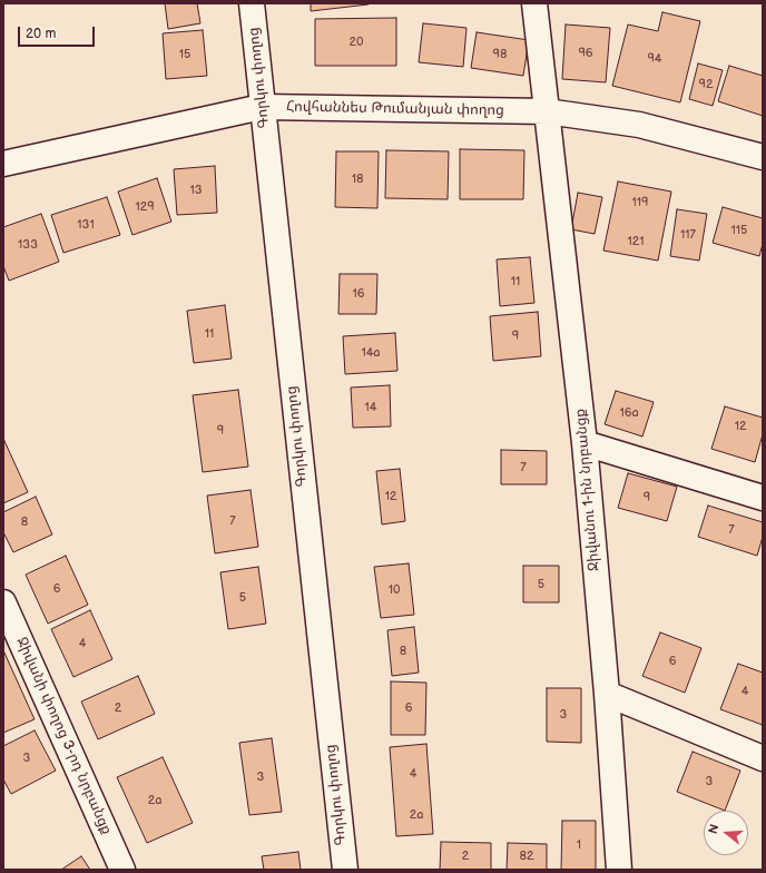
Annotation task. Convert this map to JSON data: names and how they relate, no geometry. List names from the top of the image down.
{
  "streets": {
    "street": [
      "Գորկու փողոց",
      "Հովհաննես Թումանյան փողոց",
      "Ջիվանու 1-ին նրբանցք",
      "Ջիվանի փողոց 3-րդ նրբանցք"
    ]
  },
  "crossings": [
    ["Գորկու փողոց", "Հովհաննես Թումանյան փողոց"],
    ["Հովհաննես Թումանյան փողոց", "Ջիվանու 1-ին նրբանցք"]
  ],
  "house_numbers": [
    "20",
    "96",
    "15",
    "98",
    "94",
    "92",
    "18",
    "13",
    "119",
    "129",
    "131",
    "115",
    "117",
    "121",
    "133",
    "11",
    "16",
    "11",
    "9",
    "14a",
    "14",
    "16a",
    "12",
    "9",
    "7",
    "12",
    "9",
    "7",
    "8",
    "7",
    "5",
    "6",
    "10",
    "5",
    "4",
    "8",
    "6",
    "4",
    "2",
    "6",
    "3",
    "3",
    "4",
    "3",
    "3",
    "2a",
    "2a",
    "1",
    "2",
    "82"
  ],
  "scale_bar": "20 m",
  "north": "left"
}
